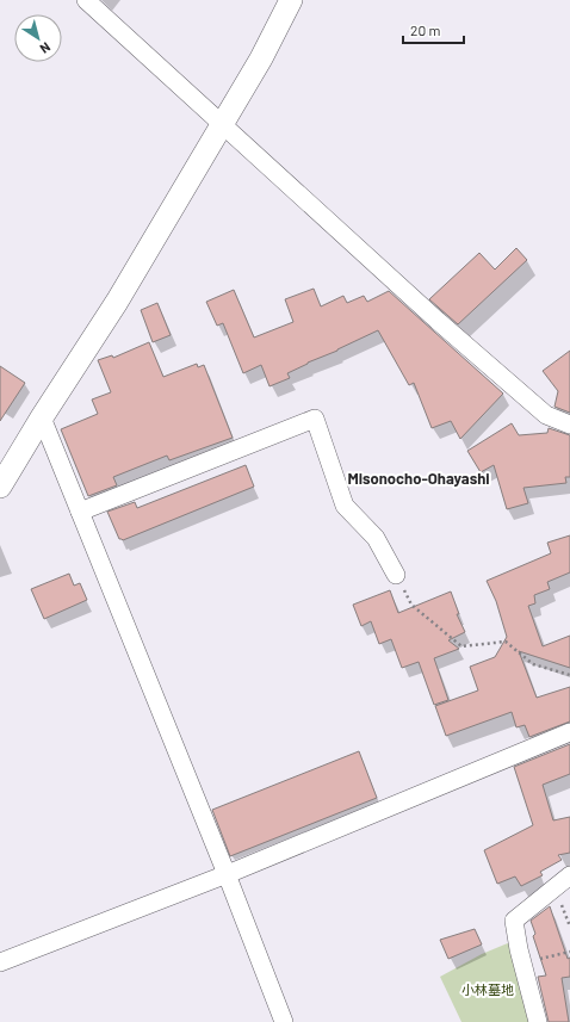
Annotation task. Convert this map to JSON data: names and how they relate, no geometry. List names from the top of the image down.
{
  "districts": ["Misonocho-Ohayashi"],
  "parks": ["小林墓地"],
  "scale_bar": "20 m",
  "north": "bottom right"
}
